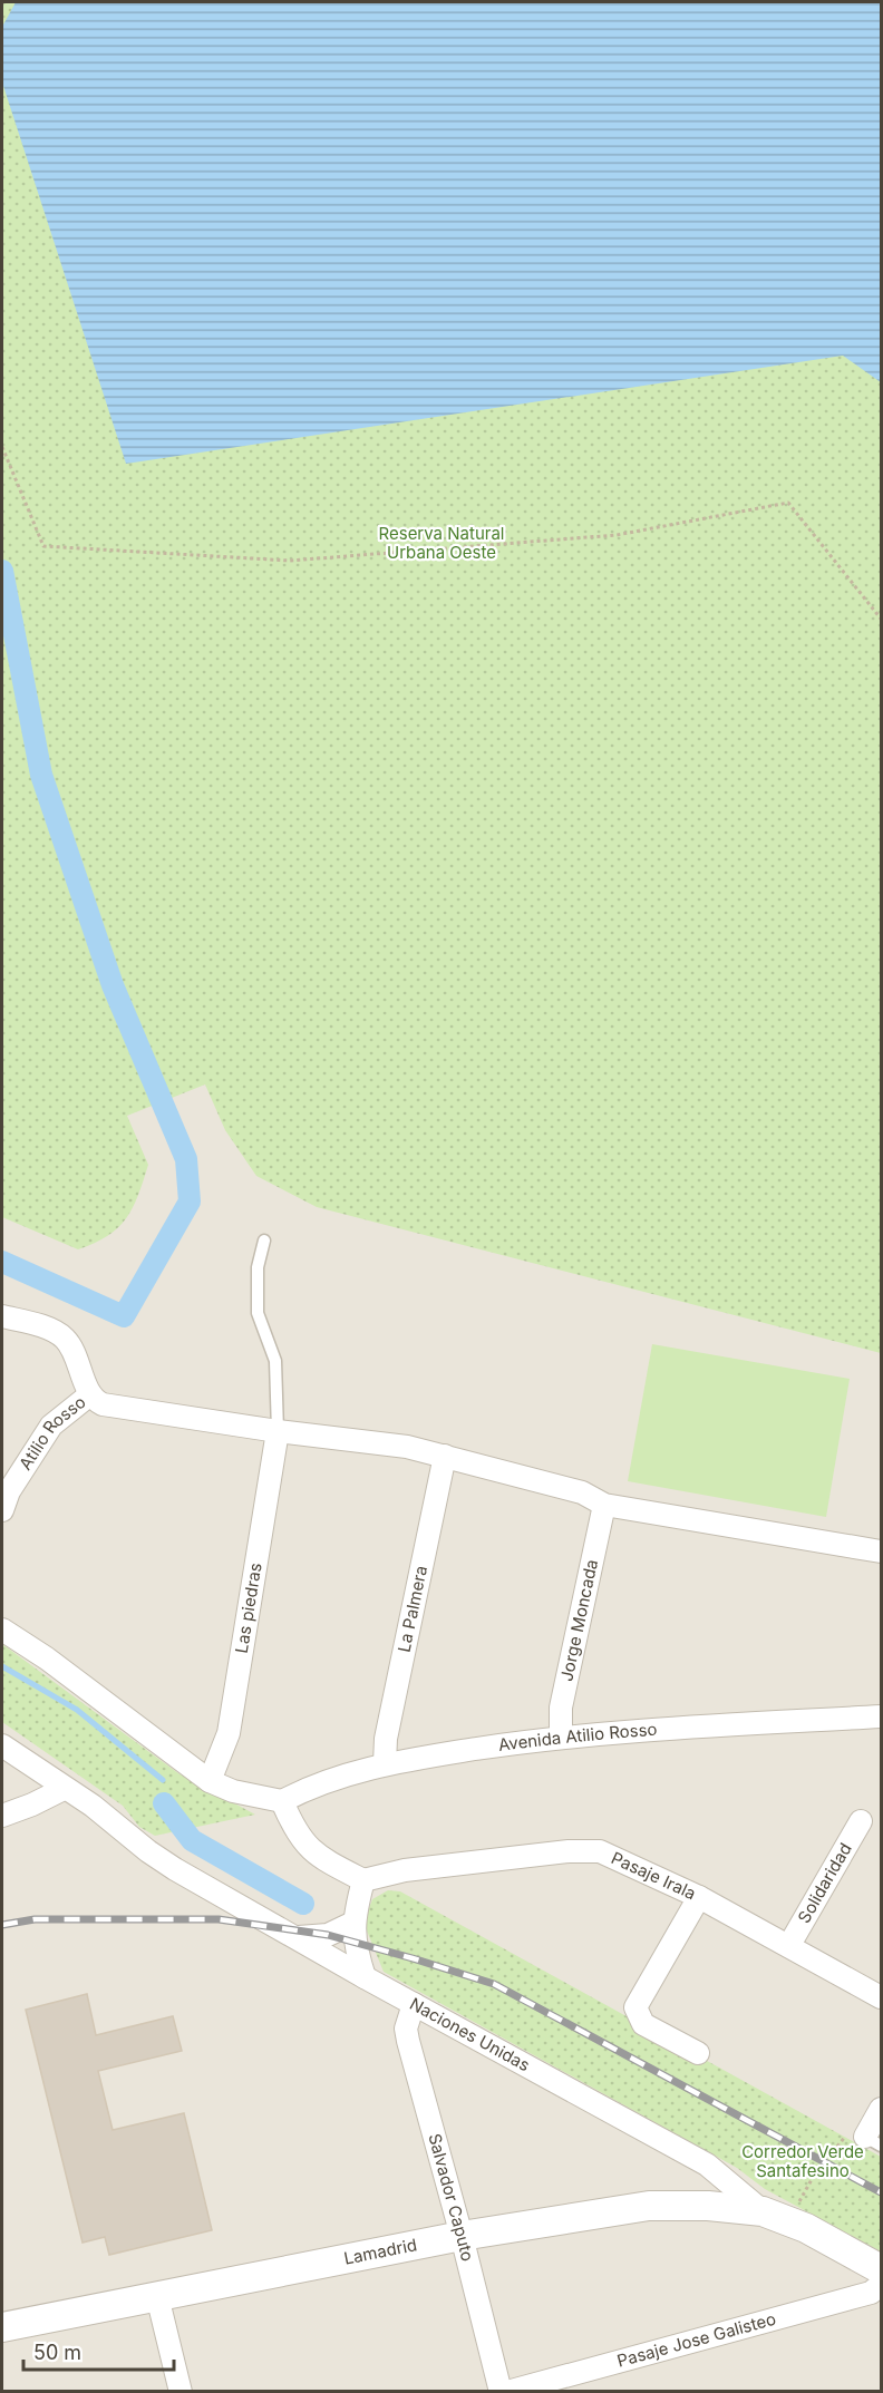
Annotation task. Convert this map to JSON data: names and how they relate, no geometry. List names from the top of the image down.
{
  "streets": {
    "street": [
      "Atilio Rosso",
      "Las piedras",
      "La Palmera",
      "Jorge Moncada",
      "Avenida Atilio Rosso",
      "Pasaje Irala",
      "Solidaridad",
      "Naciones Unidas",
      "Salvador Caputo",
      "Lamadrid",
      "Pasaje Jose Galisteo"
    ]
  },
  "crossings": [
    ["La Palmera", "Avenida Atilio Rosso"],
    ["Jorge Moncada", "Avenida Atilio Rosso"],
    ["Pasaje Irala", "Solidaridad"],
    ["Naciones Unidas", "Salvador Caputo"],
    ["Naciones Unidas", "Lamadrid"],
    ["Salvador Caputo", "Lamadrid"]
  ],
  "parks": ["Reserva Natural Urbana Oeste", "Corredor Verde Santafesino"],
  "scale_bar": "50 m"
}
